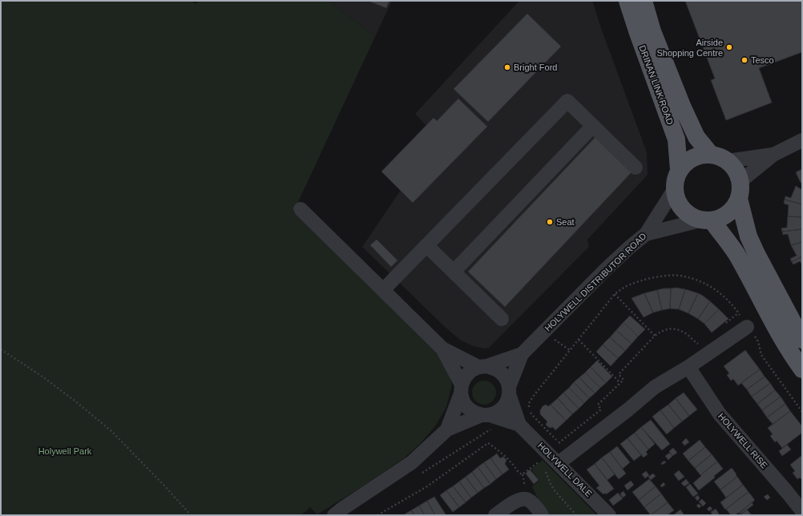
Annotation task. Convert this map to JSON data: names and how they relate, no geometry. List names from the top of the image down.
{
  "streets": {
    "main road": ["DRINAN LINK ROAD"],
    "street": ["HOLYWELL DISTRIBUTOR ROAD", "HOLYWELL RISE", "HOLYWELL DALE"]
  },
  "crossings": [
    ["DRINAN LINK ROAD", "HOLYWELL DISTRIBUTOR ROAD"],
    ["HOLYWELL DISTRIBUTOR ROAD", "HOLYWELL DALE"]
  ],
  "parks": ["Holywell Park"],
  "places": [
    "Airside Shopping Centre",
    "Tesco",
    "Bright Ford",
    "Seat"
  ]
}
